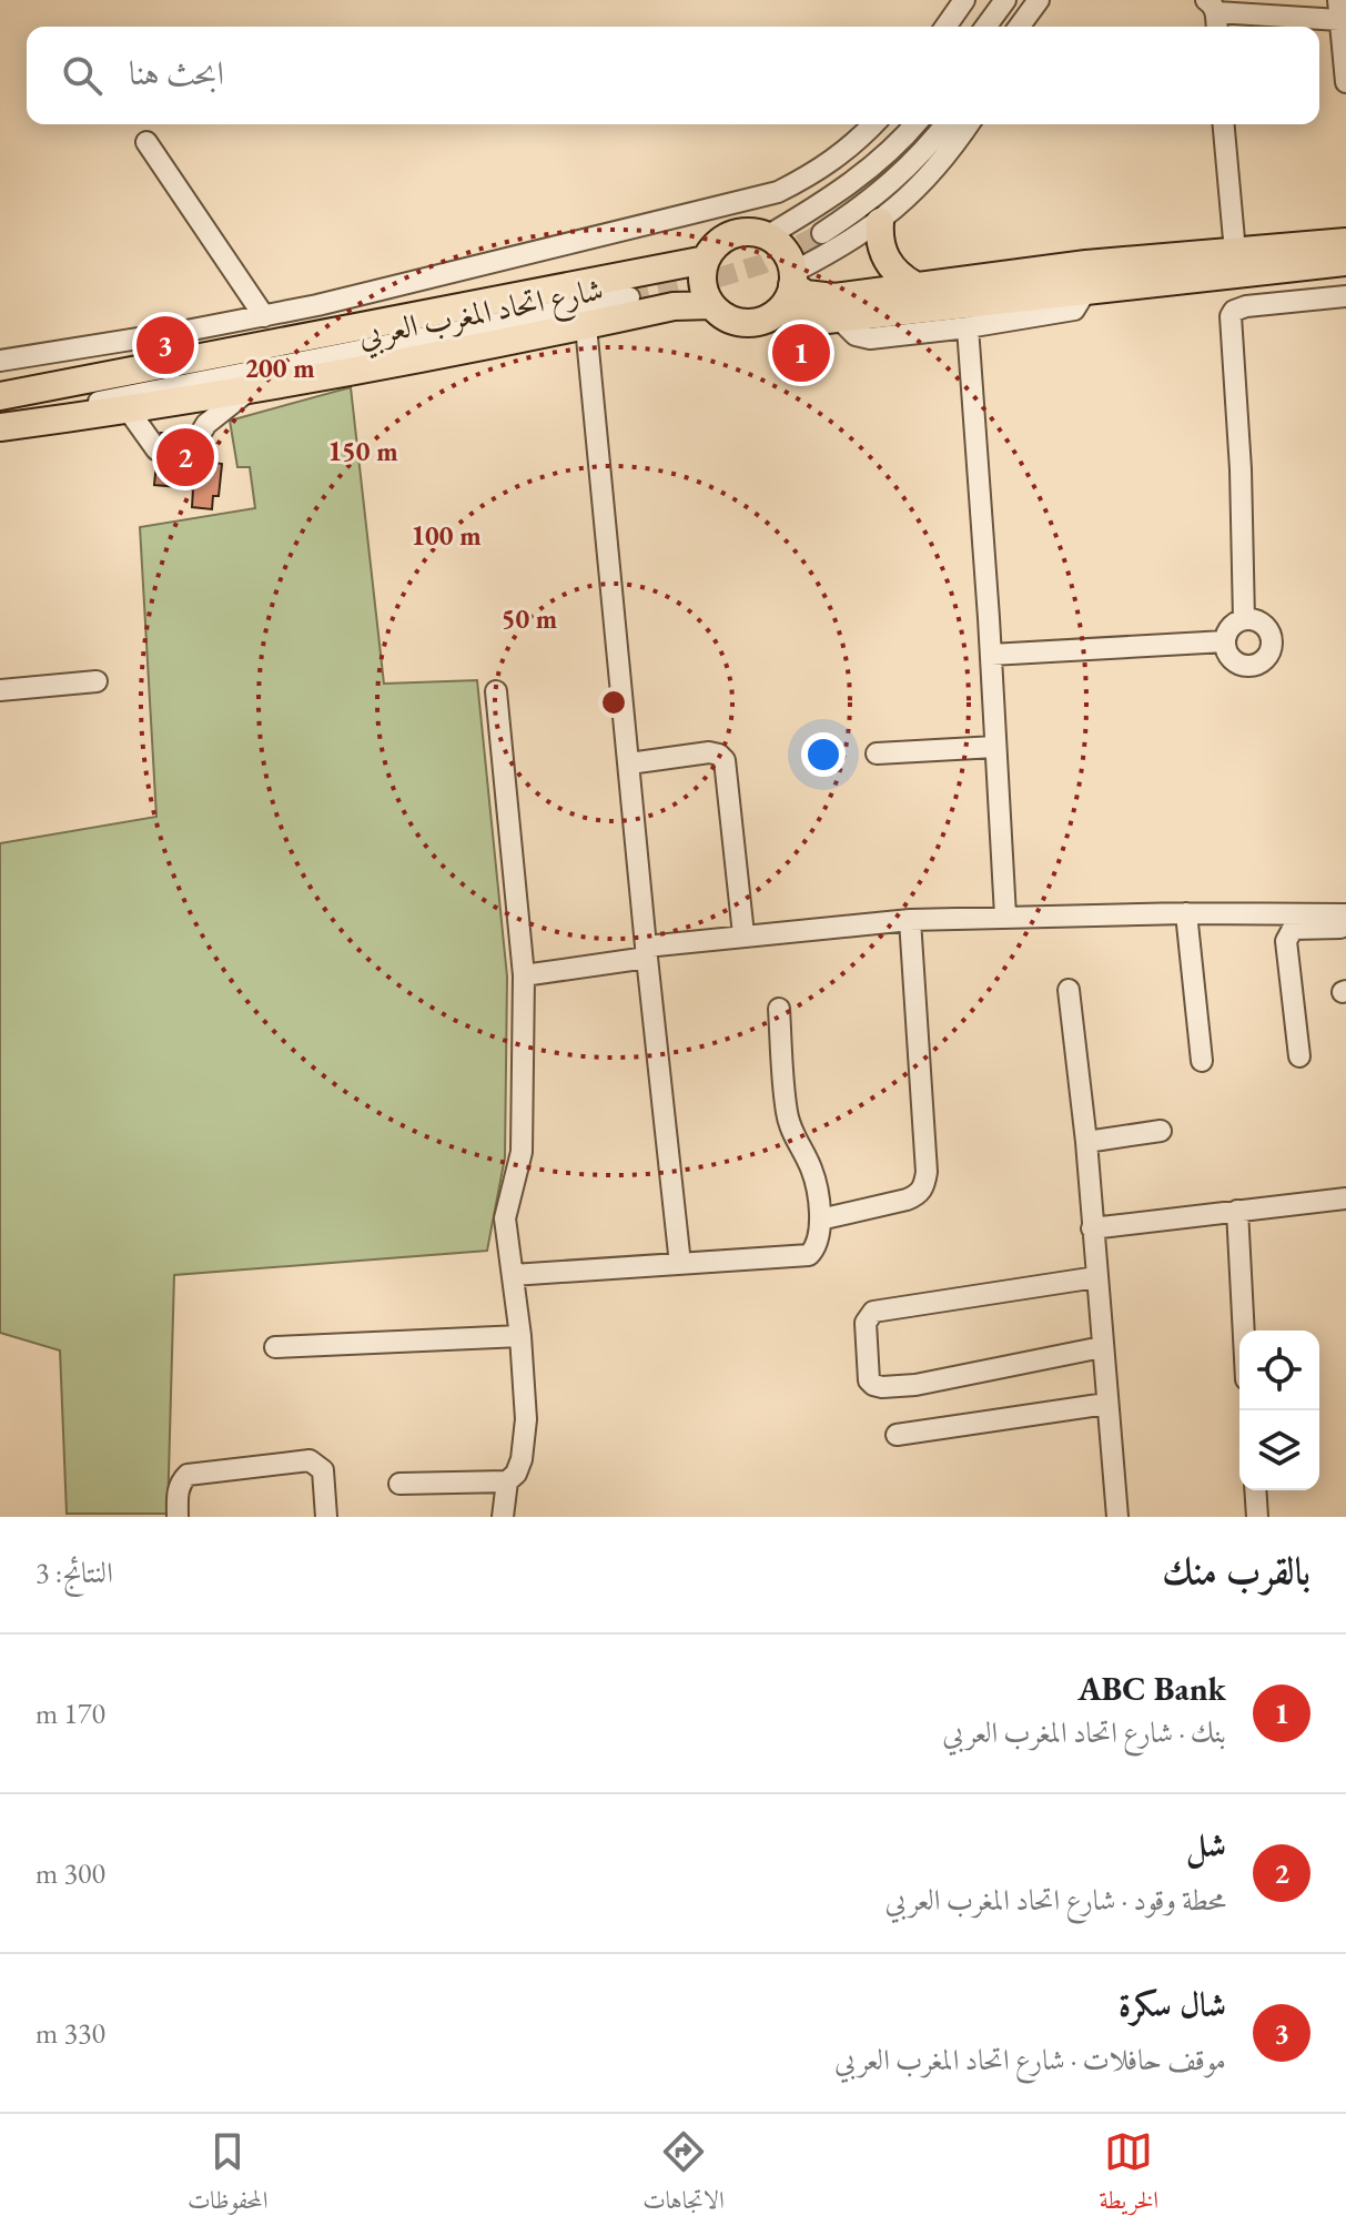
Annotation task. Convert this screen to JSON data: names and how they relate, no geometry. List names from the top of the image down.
{
  "streets": {
    "main road": ["شارع اتحاد المغرب العربي"]
  },
  "page": {
    "search": "ابحث هنا",
    "pins": ["3", "1", "2"],
    "heading": ["بالقرب منك", "النتائج: 3"],
    "list": [
      {
        "mark": "1",
        "name": "ABC Bank",
        "note": "بنك · شارع اتحاد المغرب العربي",
        "value": "170 m"
      },
      {
        "mark": "2",
        "name": "شل",
        "note": "محطة وقود · شارع اتحاد المغرب العربي",
        "value": "300 m"
      },
      {
        "mark": "3",
        "name": "شال سكرة",
        "note": "موقف حافلات · شارع اتحاد المغرب العربي",
        "value": "330 m"
      }
    ],
    "nav": ["الخريطة", "الاتجاهات", "المحفوظات"]
  },
  "rings": [
    "200 m",
    "150 m",
    "100 m",
    "50 m"
  ]
}
